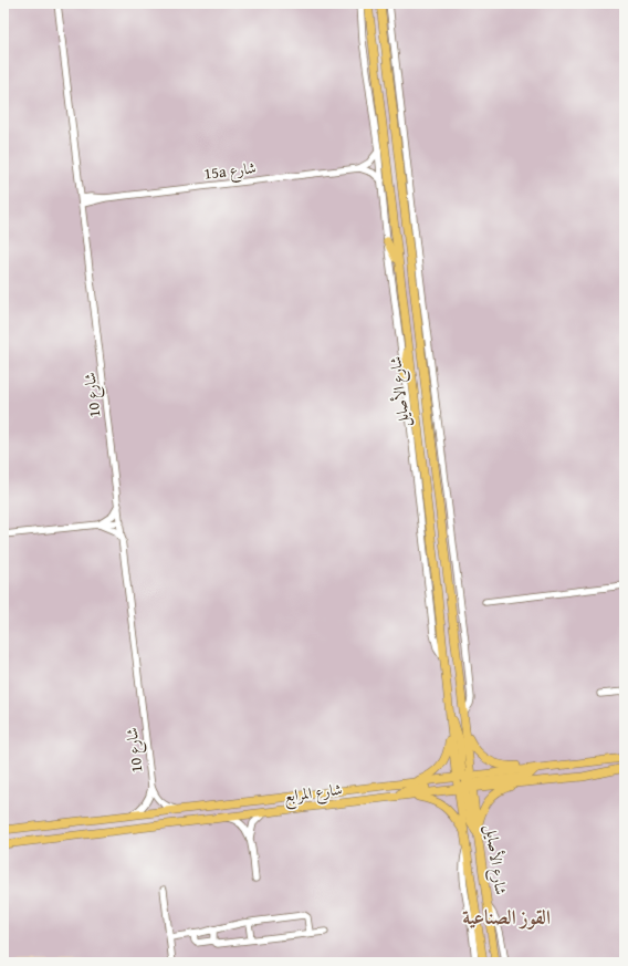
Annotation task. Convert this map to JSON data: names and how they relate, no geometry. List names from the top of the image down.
{
  "streets": {
    "main road": ["شارع الأصايل", "شارع المرابع"],
    "street": ["15a شارع", "شارع 10"]
  },
  "crossings": [
    ["15a شارع", "شارع 10"],
    ["شارع الأصايل", "شارع المرابع"],
    ["شارع 10", "شارع المرابع"]
  ],
  "districts": ["القوز الصناعية"]
}
